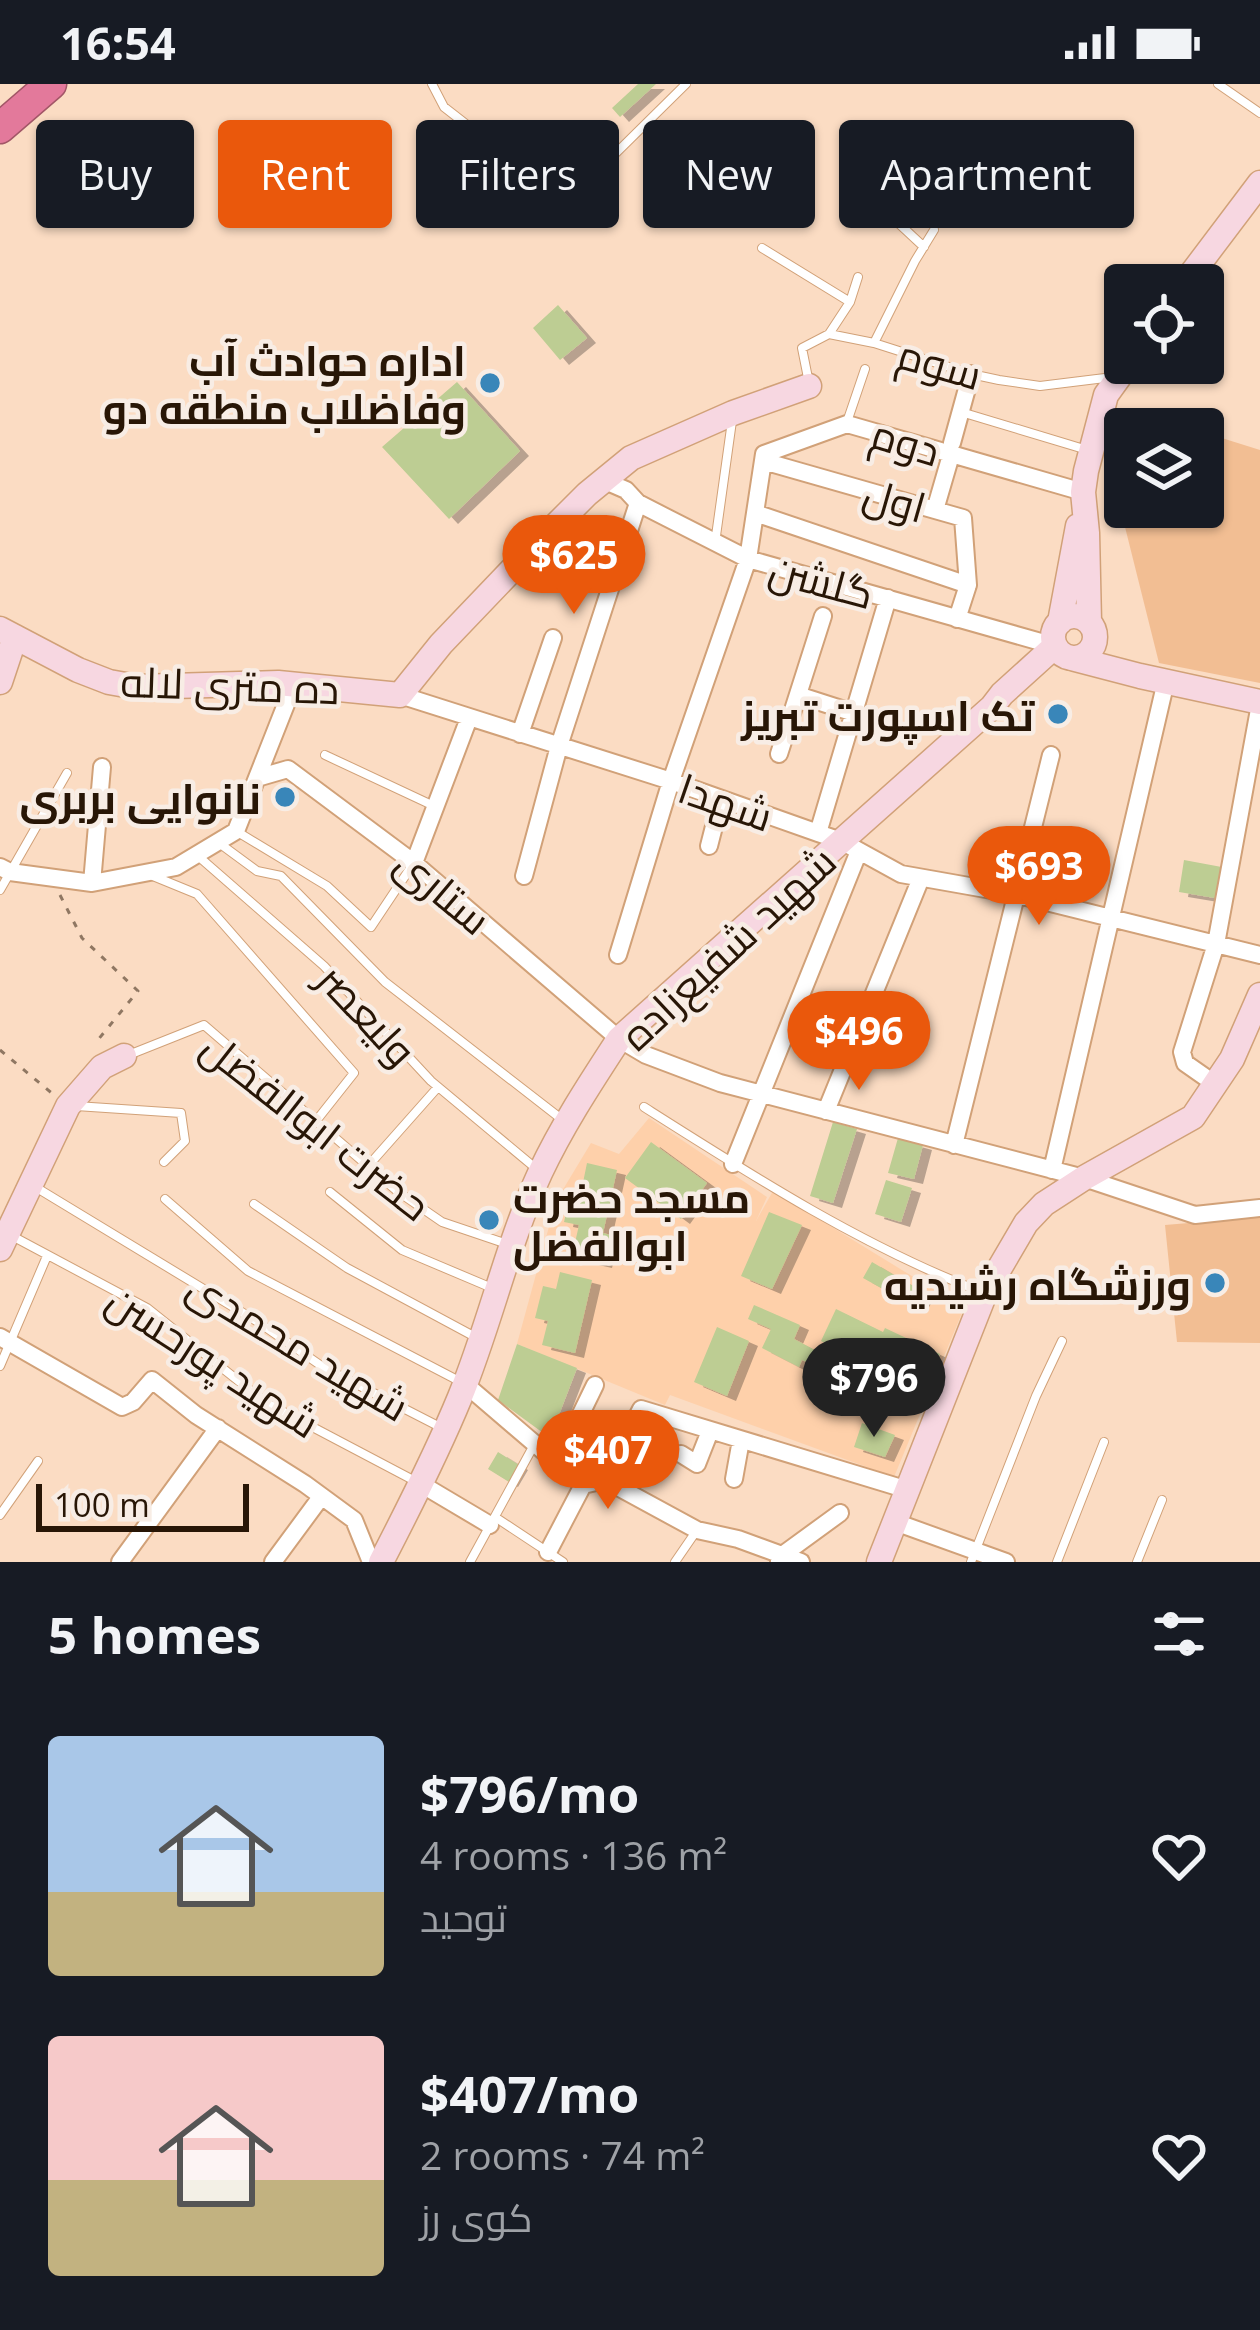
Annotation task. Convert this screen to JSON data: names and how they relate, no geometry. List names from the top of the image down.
{
  "streets": {
    "street": [
      "دوم",
      "اول",
      "گلشن",
      "ده متری لاله",
      "شهدا",
      "ستاری",
      "شهید شفیع‌زاده"
    ],
    "lane": [
      "سوم",
      "ولیعصر",
      "حضرت ابوالفضل",
      "شهید محمدی",
      "شهید پورحسن"
    ]
  },
  "crossings": [
    ["دوم", "اول"],
    ["گلشن", "شهید شفیع‌زاده"],
    ["ده متری لاله", "شهدا"],
    ["شهدا", "شهید شفیع‌زاده"],
    ["ستاری", "شهید شفیع‌زاده"],
    ["شهید شفیع‌زاده", "ولیعصر"],
    ["شهید شفیع‌زاده", "حضرت ابوالفضل"],
    ["شهید شفیع‌زاده", "شهید محمدی"],
    ["شهید شفیع‌زاده", "شهید پورحسن"]
  ],
  "places": [
    "اداره حوادث آب وفاضلاب منطقه دو",
    "تک اسپورت تبریز",
    "نانوایی بربری",
    "مسجد حضرت ابوالفضل",
    "ورزشگاه رشیدیه"
  ],
  "scale_bar": "100 m",
  "page": {
    "status": "16:54",
    "chip": [
      "Buy",
      "Rent",
      "Filters",
      "New",
      "Apartment"
    ],
    "price": [
      "$625",
      "$693",
      "$496",
      "$796",
      "$407"
    ],
    "scale": "100 m",
    "heading": "5 homes",
    "list": [
      {
        "name": "$796/mo",
        "note": "4 rooms · 136 m² · توحید"
      },
      {
        "name": "$407/mo",
        "note": "2 rooms · 74 m² · کوی رز"
      }
    ]
  }
}
